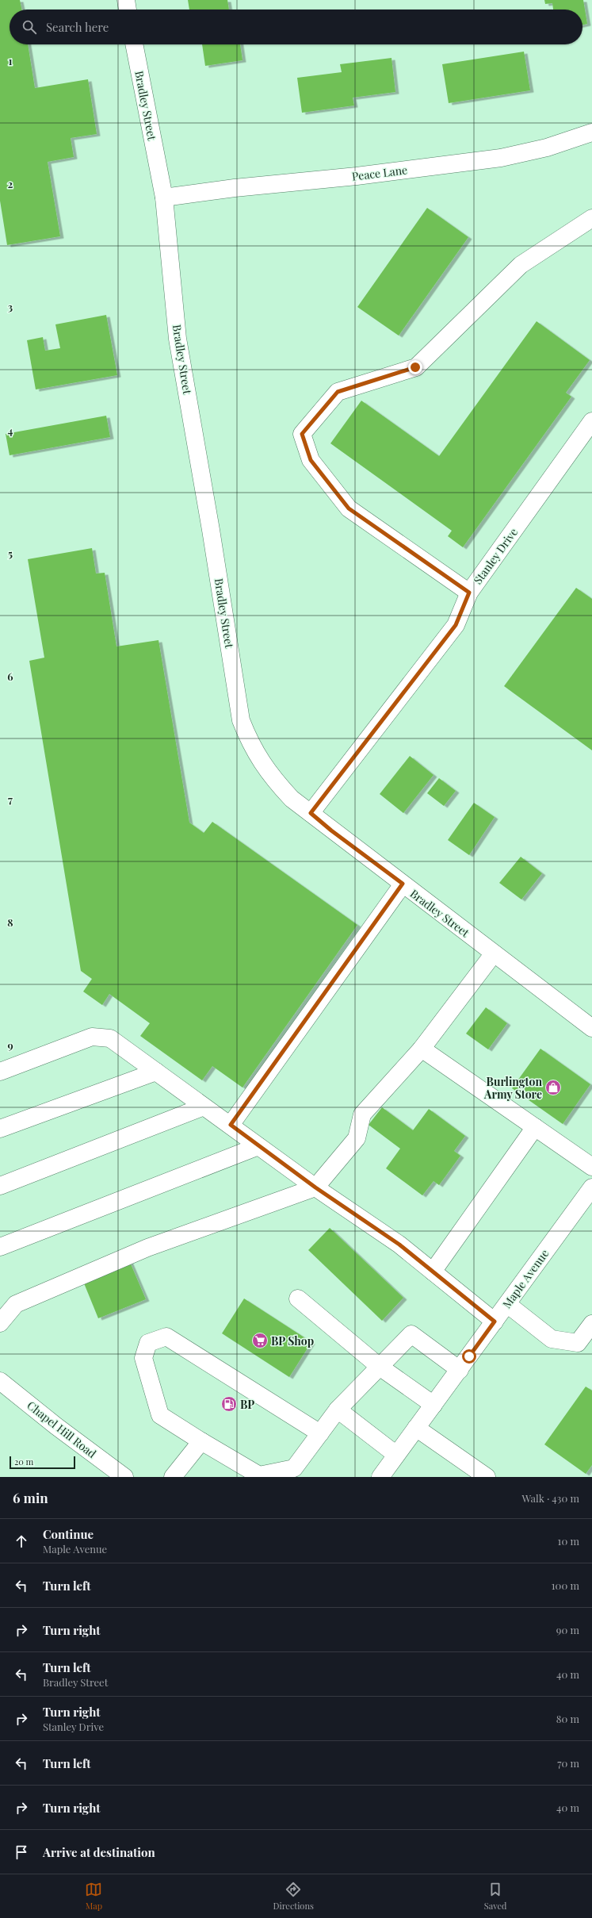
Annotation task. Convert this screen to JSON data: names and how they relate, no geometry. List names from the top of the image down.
{
  "streets": {
    "street": [
      "Bradley Street",
      "Peace Lane",
      "Stanley Drive",
      "Maple Avenue",
      "Chapel Hill Road"
    ]
  },
  "crossings": [
    ["Bradley Street", "Peace Lane"],
    ["Bradley Street", "Stanley Drive"]
  ],
  "places": {
    "shop": ["Burlington Army Store"],
    "supermarket": ["BP Shop"],
    "fuel station": ["BP"]
  },
  "scale_bar": "20 m",
  "page": {
    "search": "Search here",
    "scale": "20 m",
    "heading": ["6 min", "Walk · 430 m"],
    "list": [
      ["Continue", "Maple Avenue", "10 m"],
      ["Turn left", "100 m"],
      ["Turn right", "90 m"],
      ["Turn left", "Bradley Street", "40 m"],
      ["Turn right", "Stanley Drive", "80 m"],
      ["Turn left", "70 m"],
      ["Turn right", "40 m"],
      "Arrive at destination"
    ],
    "nav": ["Map", "Directions", "Saved"]
  },
  "grid": {
    "rows": [
      "1",
      "2",
      "3",
      "4",
      "5",
      "6",
      "7",
      "8",
      "9"
    ]
  }
}
